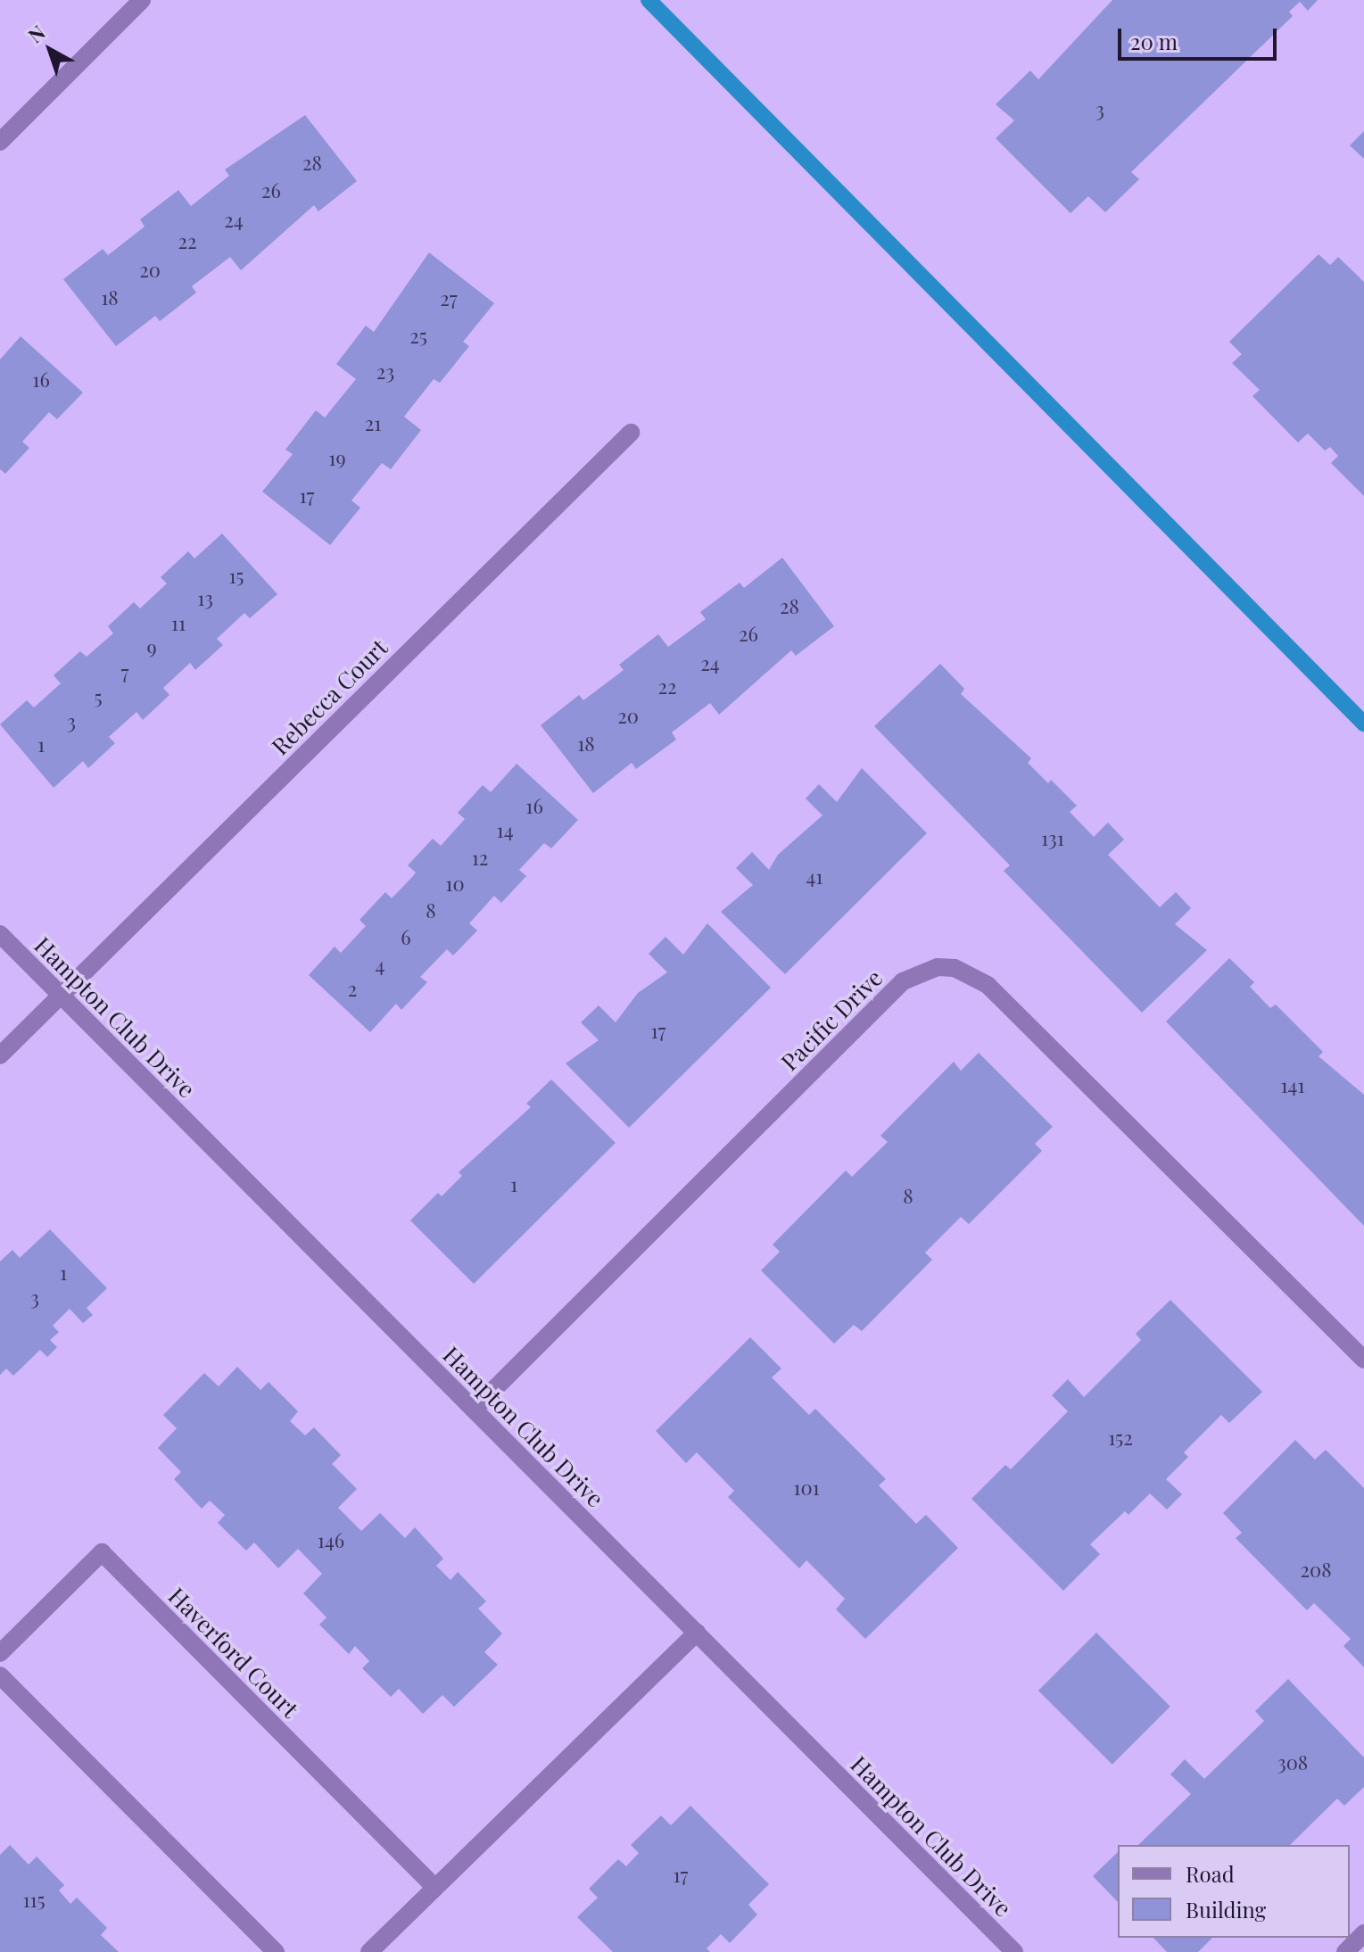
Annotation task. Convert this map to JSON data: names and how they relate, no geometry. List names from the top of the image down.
{
  "streets": {
    "street": [
      "Rebecca Court",
      "Hampton Club Drive",
      "Pacific Drive",
      "Haverford Court"
    ]
  },
  "crossings": [
    ["Rebecca Court", "Hampton Club Drive"],
    ["Hampton Club Drive", "Pacific Drive"]
  ],
  "house_numbers": [
    "3",
    "28",
    "26",
    "24",
    "22",
    "20",
    "18",
    "27",
    "25",
    "23",
    "16",
    "21",
    "19",
    "17",
    "15",
    "13",
    "28",
    "11",
    "26",
    "9",
    "24",
    "7",
    "22",
    "5",
    "20",
    "3",
    "18",
    "1",
    "16",
    "14",
    "131",
    "12",
    "41",
    "10",
    "8",
    "6",
    "4",
    "2",
    "17",
    "141",
    "1",
    "8",
    "1",
    "3",
    "152",
    "101",
    "146",
    "208",
    "308",
    "17",
    "115"
  ],
  "legend": ["Road", "Building"],
  "scale_bar": "20 m",
  "north": "top left"
}
